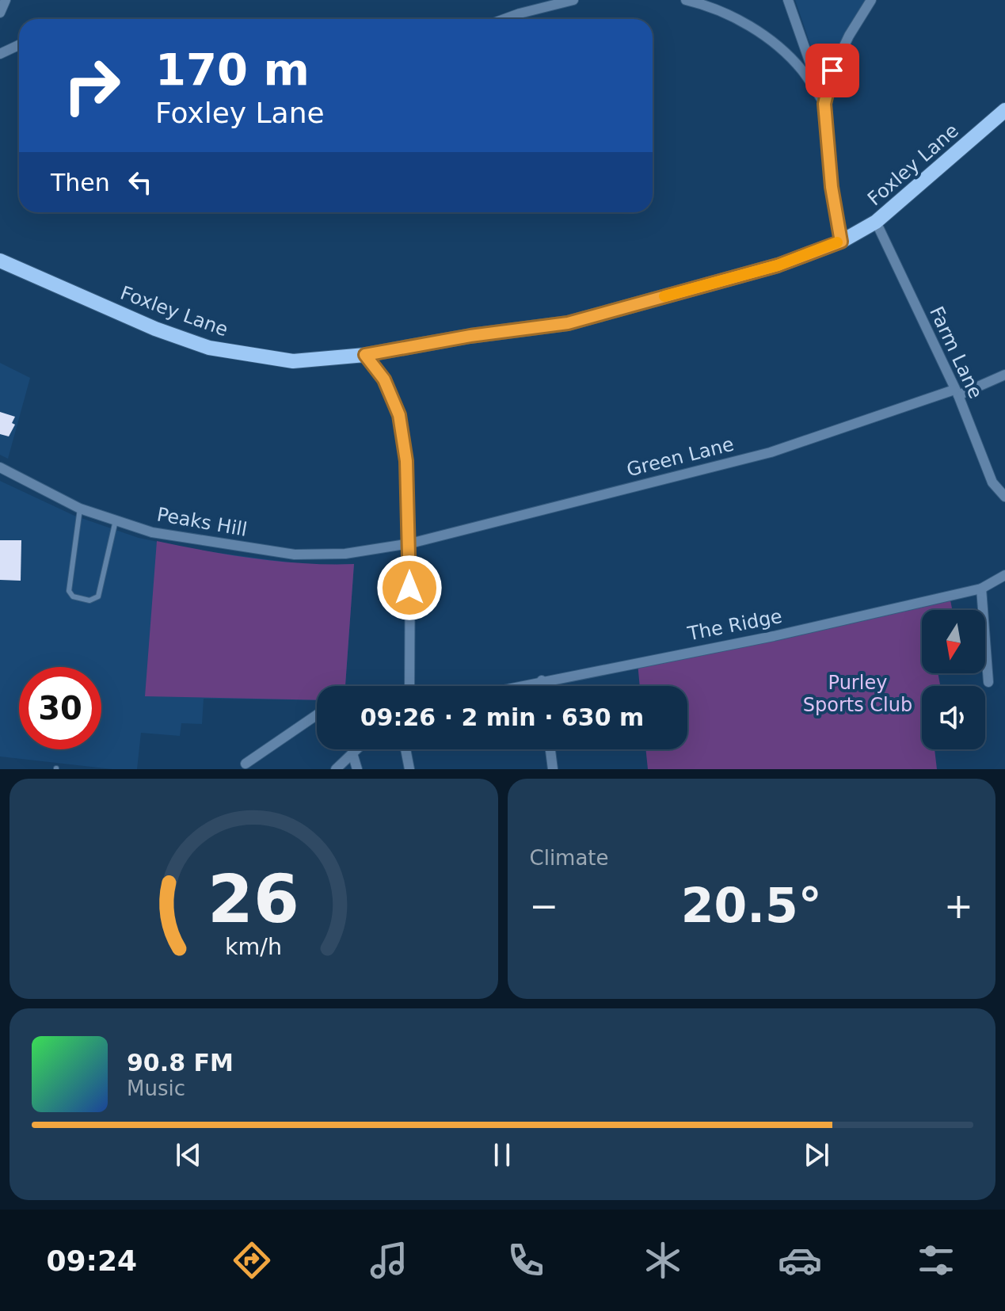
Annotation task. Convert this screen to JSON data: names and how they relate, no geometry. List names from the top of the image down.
{
  "streets": {
    "main road": ["Foxley Lane"],
    "street": [
      "Farm Lane",
      "Green Lane",
      "Peaks Hill",
      "The Ridge"
    ]
  },
  "crossings": [
    ["Foxley Lane", "Farm Lane"],
    ["Farm Lane", "Green Lane"],
    ["Green Lane", "Peaks Hill"]
  ],
  "parks": ["Purley Sports Club"],
  "north": "bottom",
  "page": {
    "turn": ["170 m", "Foxley Lane"],
    "then": "Then",
    "limit": "30",
    "trip": "09:26 · 2 min · 630 m",
    "tile": "Climate",
    "heat": ["−", "20.5°", "+"],
    "song": ["90.8 FM", "Music"],
    "tabs": "09:24",
    "gauge": ["26", "km/h"]
  }
}
